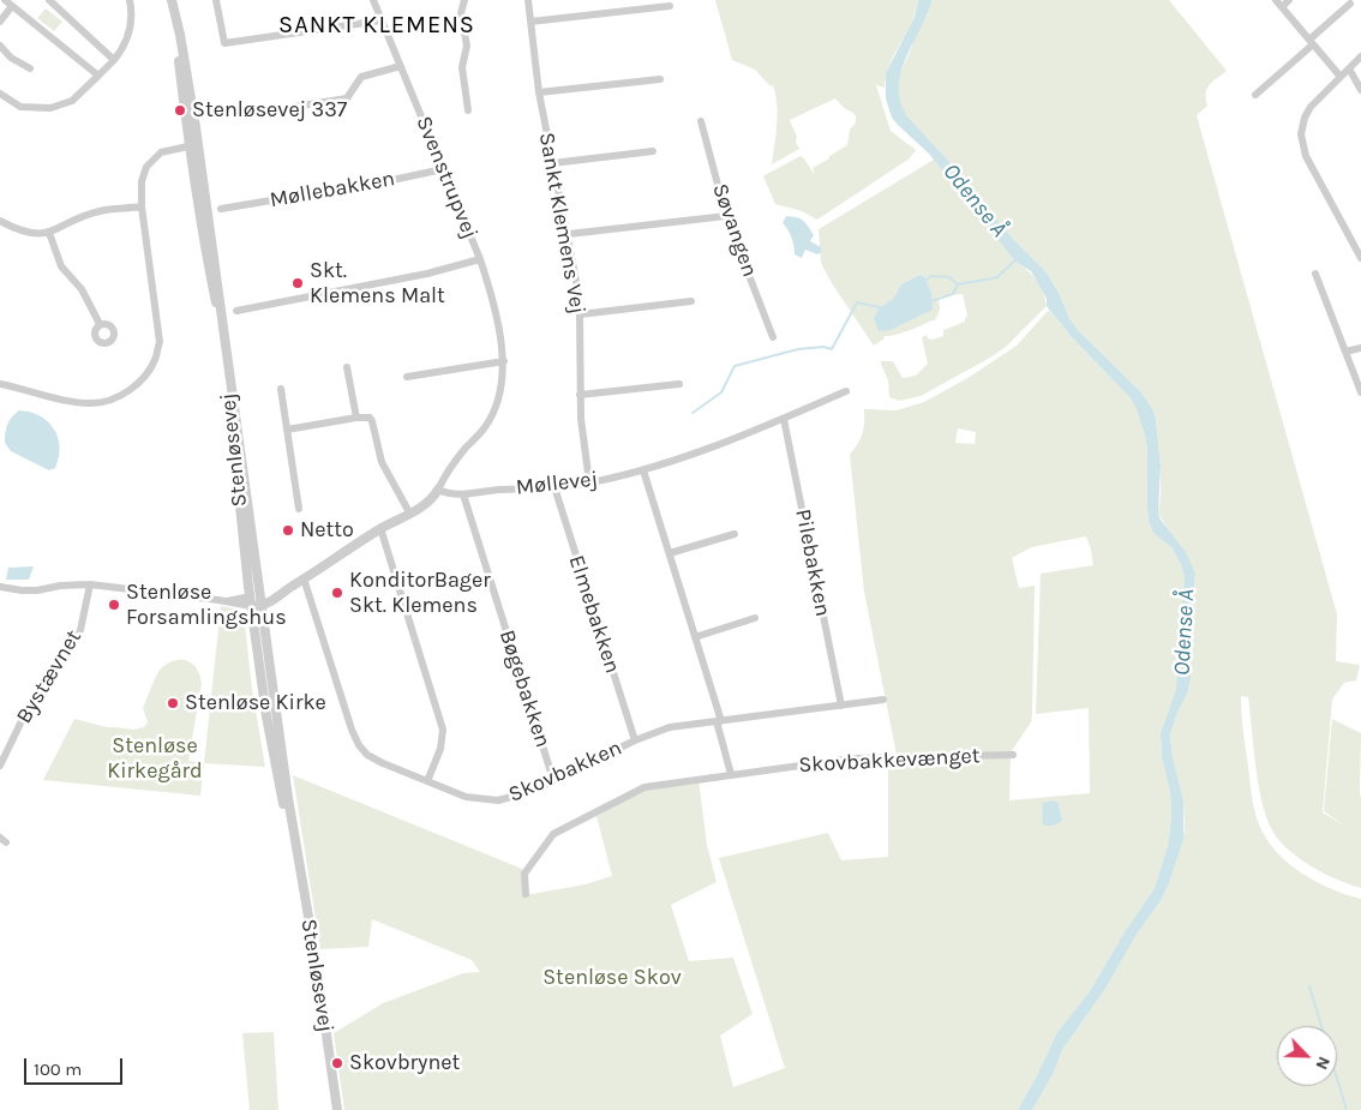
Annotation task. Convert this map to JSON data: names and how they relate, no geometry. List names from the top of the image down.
{
  "streets": {
    "street": [
      "Svenstrupvej",
      "Møllebakken",
      "Sankt Klemens Vej",
      "Søvangen",
      "Stenløsevej",
      "Møllevej",
      "Pilebakken",
      "Elmebakken",
      "Bystævnet",
      "Bøgebakken",
      "Skovbakkevænget",
      "Skovbakken"
    ]
  },
  "crossings": [
    ["Svenstrupvej", "Møllebakken"],
    ["Svenstrupvej", "Møllevej"],
    ["Sankt Klemens Vej", "Møllevej"],
    ["Møllevej", "Pilebakken"],
    ["Møllevej", "Elmebakken"],
    ["Møllevej", "Bøgebakken"],
    ["Pilebakken", "Skovbakken"],
    ["Elmebakken", "Skovbakken"],
    ["Bøgebakken", "Skovbakken"]
  ],
  "districts": ["SANKT KLEMENS"],
  "water": ["Odense Å"],
  "parks": ["Stenløse Kirkegård", "Stenløse Skov"],
  "places": [
    "Stenløsevej 337",
    "Skt. Klemens Malt",
    "Netto",
    "KonditorBager Skt. Klemens",
    "Stenløse Forsamlingshus",
    "Stenløse Kirke",
    "Skovbrynet"
  ],
  "scale_bar": "100 m",
  "north": "bottom right"
}
